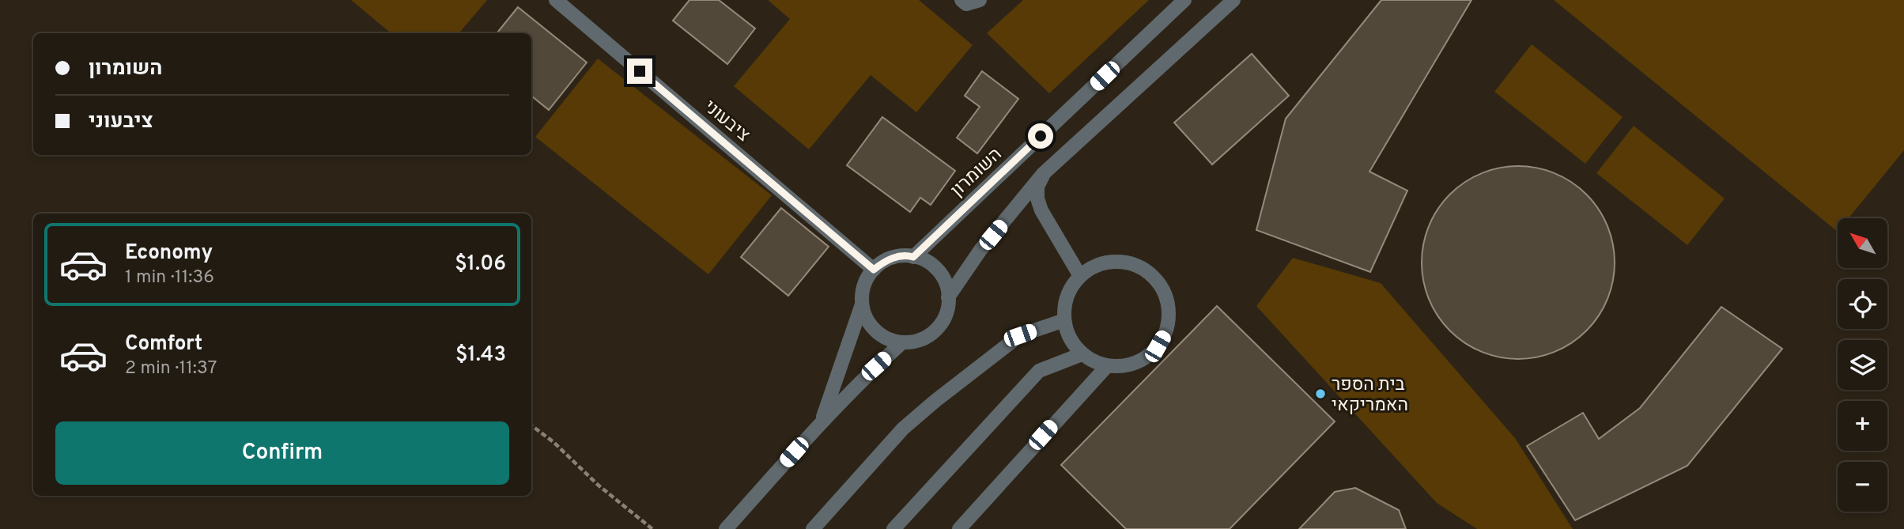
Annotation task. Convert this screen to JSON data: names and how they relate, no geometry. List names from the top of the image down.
{
  "streets": {
    "street": ["ציבעוני", "השומרון"]
  },
  "crossings": [
    ["ציבעוני", "השומרון"]
  ],
  "places": ["בית הספר האמריקאי"],
  "north": "top left",
  "page": {
    "banner": ["השומרון", "ציבעוני"],
    "map_buttons": ["+", "−"],
    "list": [
      {
        "name": "Economy",
        "note": "1 min · 11:36",
        "value": "$1.06"
      },
      {
        "name": "Comfort",
        "note": "2 min · 11:37",
        "value": "$1.43"
      }
    ],
    "buttons": "Confirm"
  }
}
